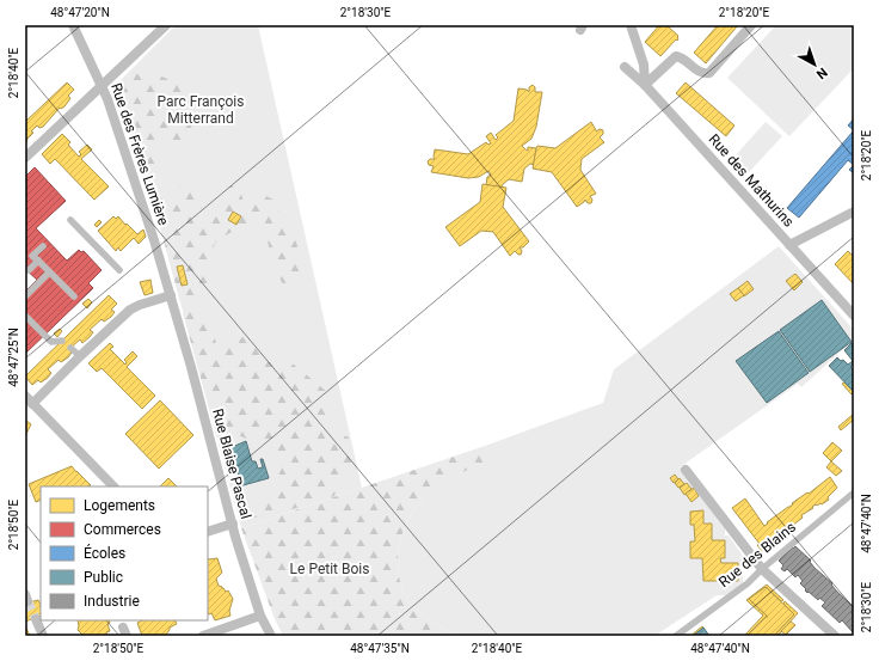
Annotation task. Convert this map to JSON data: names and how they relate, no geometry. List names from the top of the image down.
{
  "streets": {
    "street": [
      "Rue des Frères Lumière",
      "Rue des Mathurins",
      "Rue Blaise Pascal",
      "Rue des Blains"
    ]
  },
  "crossings": [
    ["Rue des Frères Lumière", "Rue Blaise Pascal"]
  ],
  "parks": ["Parc François Mitterrand", "Le Petit Bois"],
  "legend": [
    "Logements",
    "Commerces",
    "Écoles",
    "Public",
    "Industrie"
  ],
  "north": "bottom right",
  "coordinates": [
    "48°47'20\"N",
    "2°18'30\"E",
    "2°18'20\"E",
    "2°18'40\"E",
    "48°47'25\"N",
    "48°47'40\"N",
    "2°18'50\"E",
    "48°47'35\"N"
  ]
}
